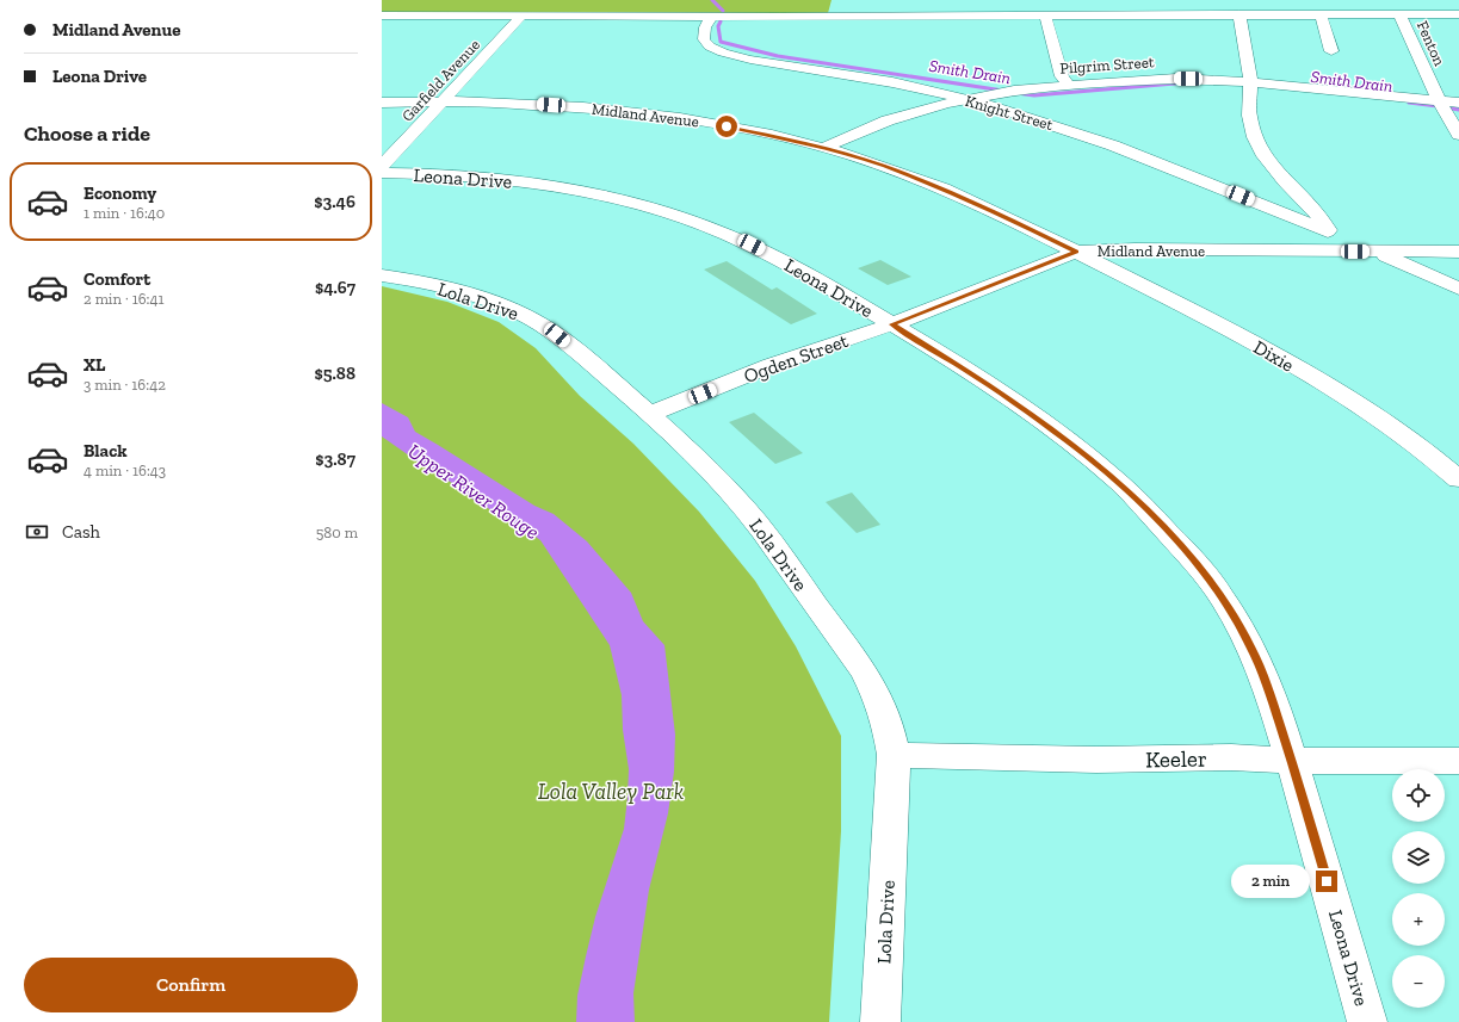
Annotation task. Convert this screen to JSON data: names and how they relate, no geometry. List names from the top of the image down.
{
  "streets": {
    "street": [
      "Fenton",
      "Pilgrim Street",
      "Garfield Avenue",
      "Knight Street",
      "Midland Avenue",
      "Leona Drive",
      "Lola Drive",
      "Dixie",
      "Ogden Street",
      "Keeler"
    ]
  },
  "crossings": [
    ["Fenton", "Pilgrim Street"],
    ["Pilgrim Street", "Knight Street"],
    ["Pilgrim Street", "Midland Avenue"],
    ["Garfield Avenue", "Midland Avenue"],
    ["Knight Street", "Midland Avenue"],
    ["Midland Avenue", "Dixie"],
    ["Midland Avenue", "Ogden Street"],
    ["Leona Drive", "Ogden Street"],
    ["Leona Drive", "Keeler"],
    ["Lola Drive", "Ogden Street"],
    ["Lola Drive", "Keeler"],
    ["Dixie", "Ogden Street"]
  ],
  "water": ["Smith Drain", "Upper River Rouge"],
  "parks": ["Lola Valley Park"],
  "page": {
    "banner": ["Midland Avenue", "Leona Drive"],
    "heading": "Choose a ride",
    "list": [
      {
        "name": "Economy",
        "note": "1 min · 16:40",
        "value": "$3.46"
      },
      {
        "name": "Comfort",
        "note": "2 min · 16:41",
        "value": "$4.67"
      },
      {
        "name": "XL",
        "note": "3 min · 16:42",
        "value": "$5.88"
      },
      {
        "name": "Black",
        "note": "4 min · 16:43",
        "value": "$3.87"
      }
    ],
    "pay": ["Cash", "580 m"],
    "map_buttons": ["+", "−"],
    "bubble": "2 min",
    "buttons": "Confirm"
  }
}
